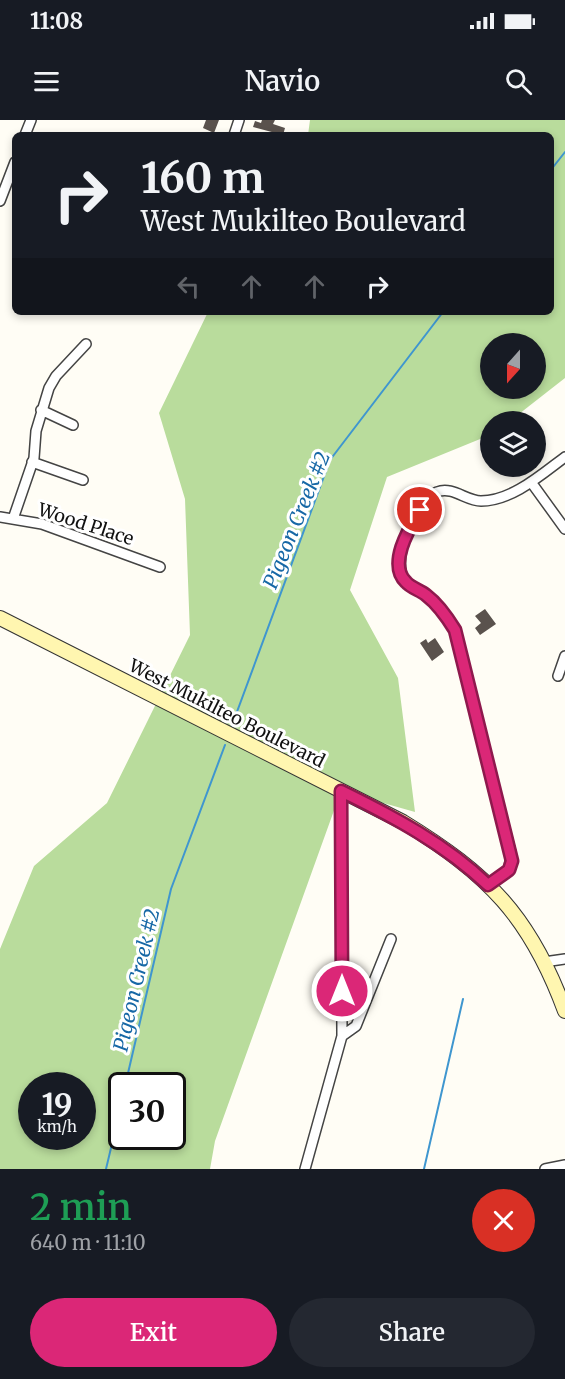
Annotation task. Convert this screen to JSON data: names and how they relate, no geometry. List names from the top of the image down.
{
  "streets": {
    "main road": ["West Mukilteo Boulevard"],
    "street": ["Wood Place"]
  },
  "water": ["Pigeon Creek #2"],
  "north": "bottom",
  "page": {
    "status": "11:08",
    "header": "Navio",
    "turn": ["160 m", "West Mukilteo Boulevard"],
    "speed": "19 km/h",
    "limit": "30",
    "heading": ["2 min", "640 m · 11:10"],
    "buttons": ["Exit", "Share"]
  }
}
